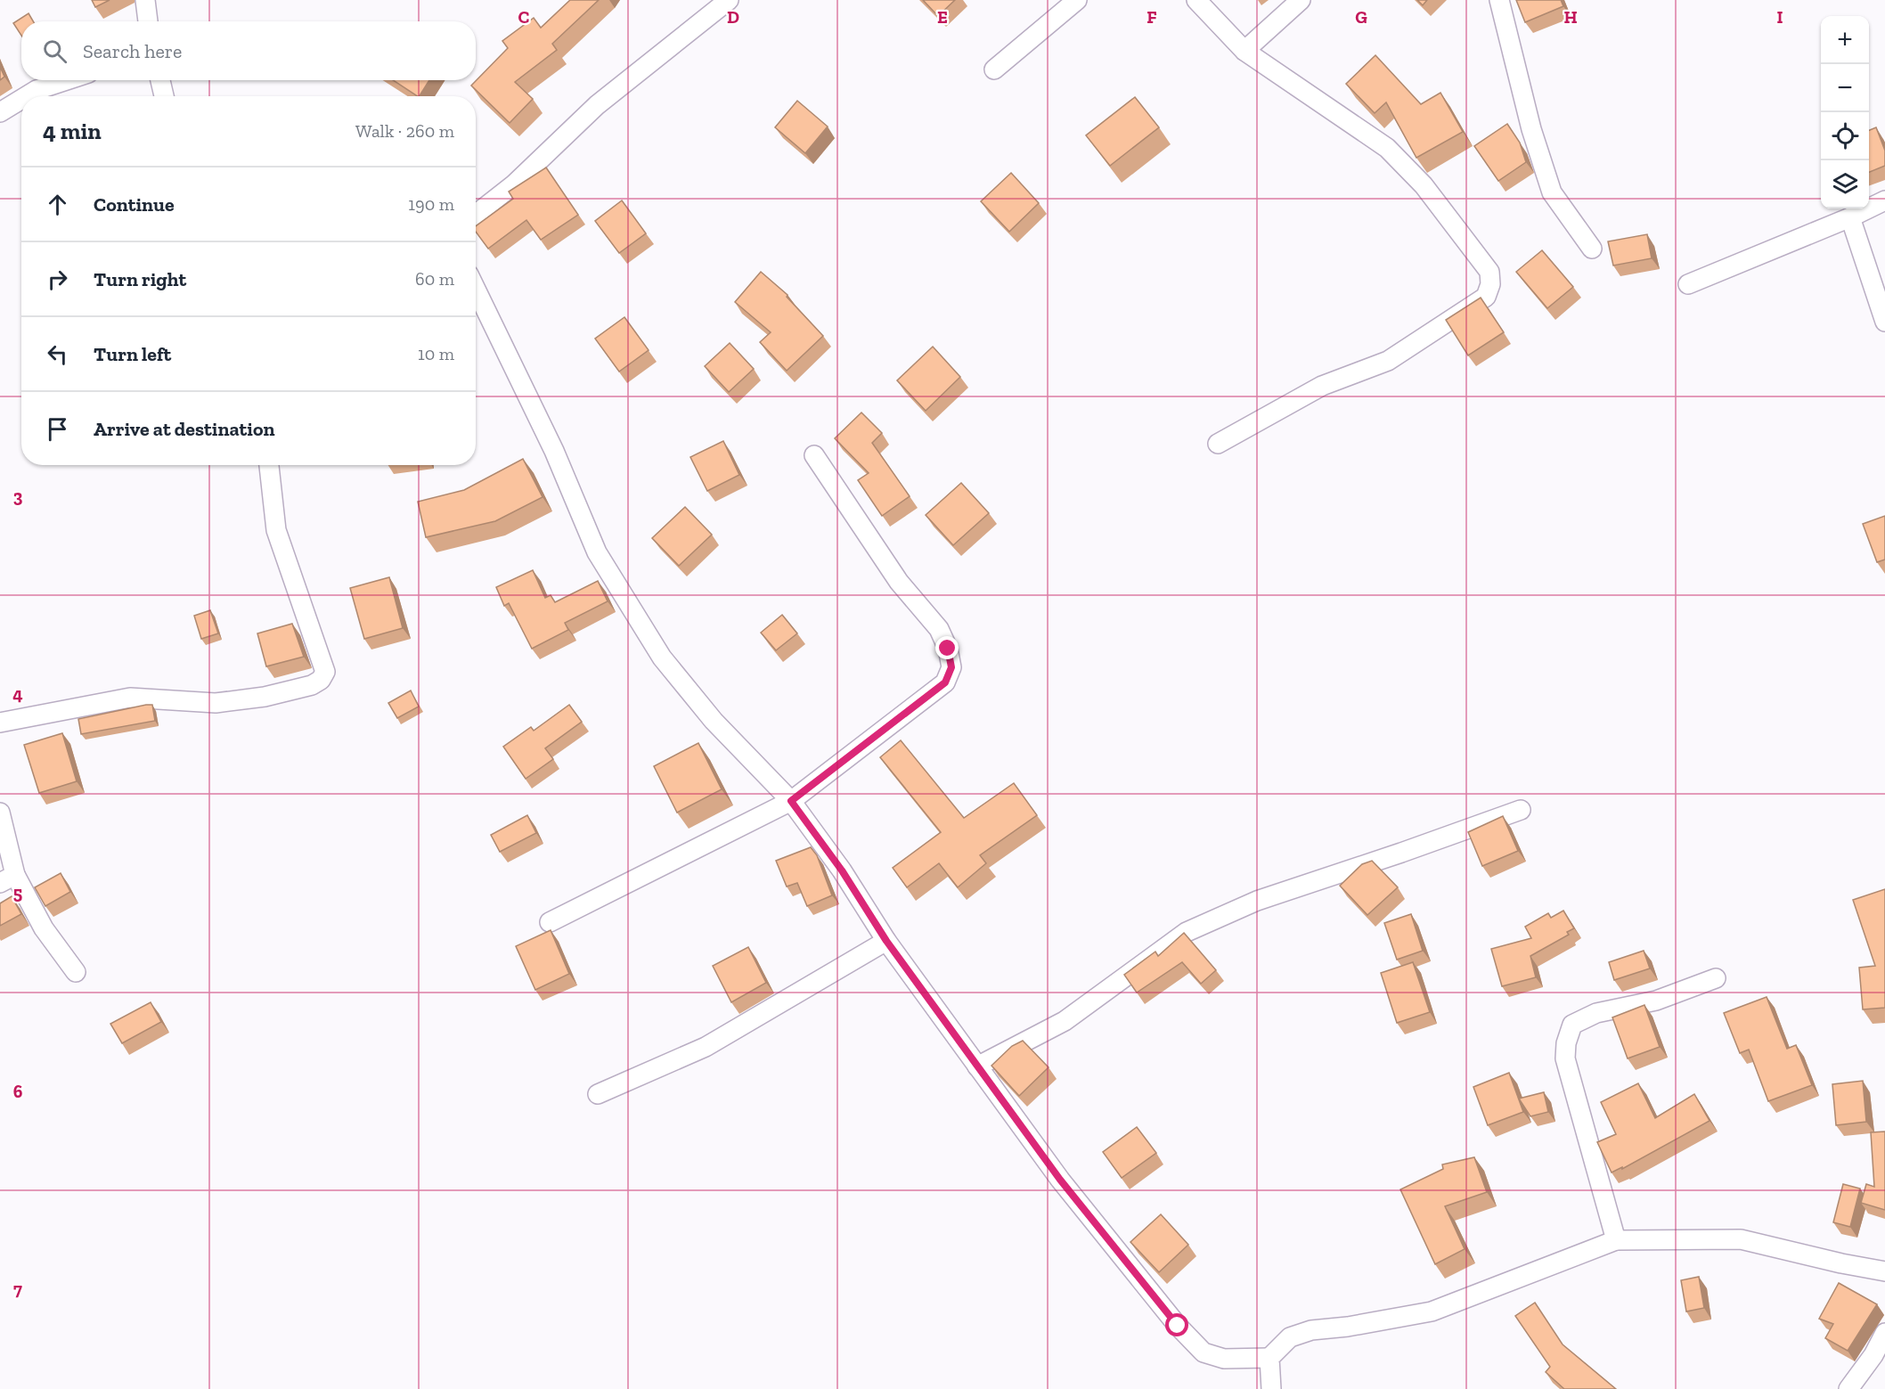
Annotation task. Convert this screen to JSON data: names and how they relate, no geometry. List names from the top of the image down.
{
  "page": {
    "map_buttons": ["+", "−"],
    "search": "Search here",
    "heading": ["4 min", "Walk · 260 m"],
    "list": [
      ["Continue", "190 m"],
      ["Turn right", "60 m"],
      ["Turn left", "10 m"],
      "Arrive at destination"
    ]
  },
  "grid": {
    "columns": [
      "C",
      "D",
      "E",
      "F",
      "G",
      "H",
      "I"
    ],
    "rows": [
      "3",
      "4",
      "5",
      "6",
      "7"
    ]
  }
}
